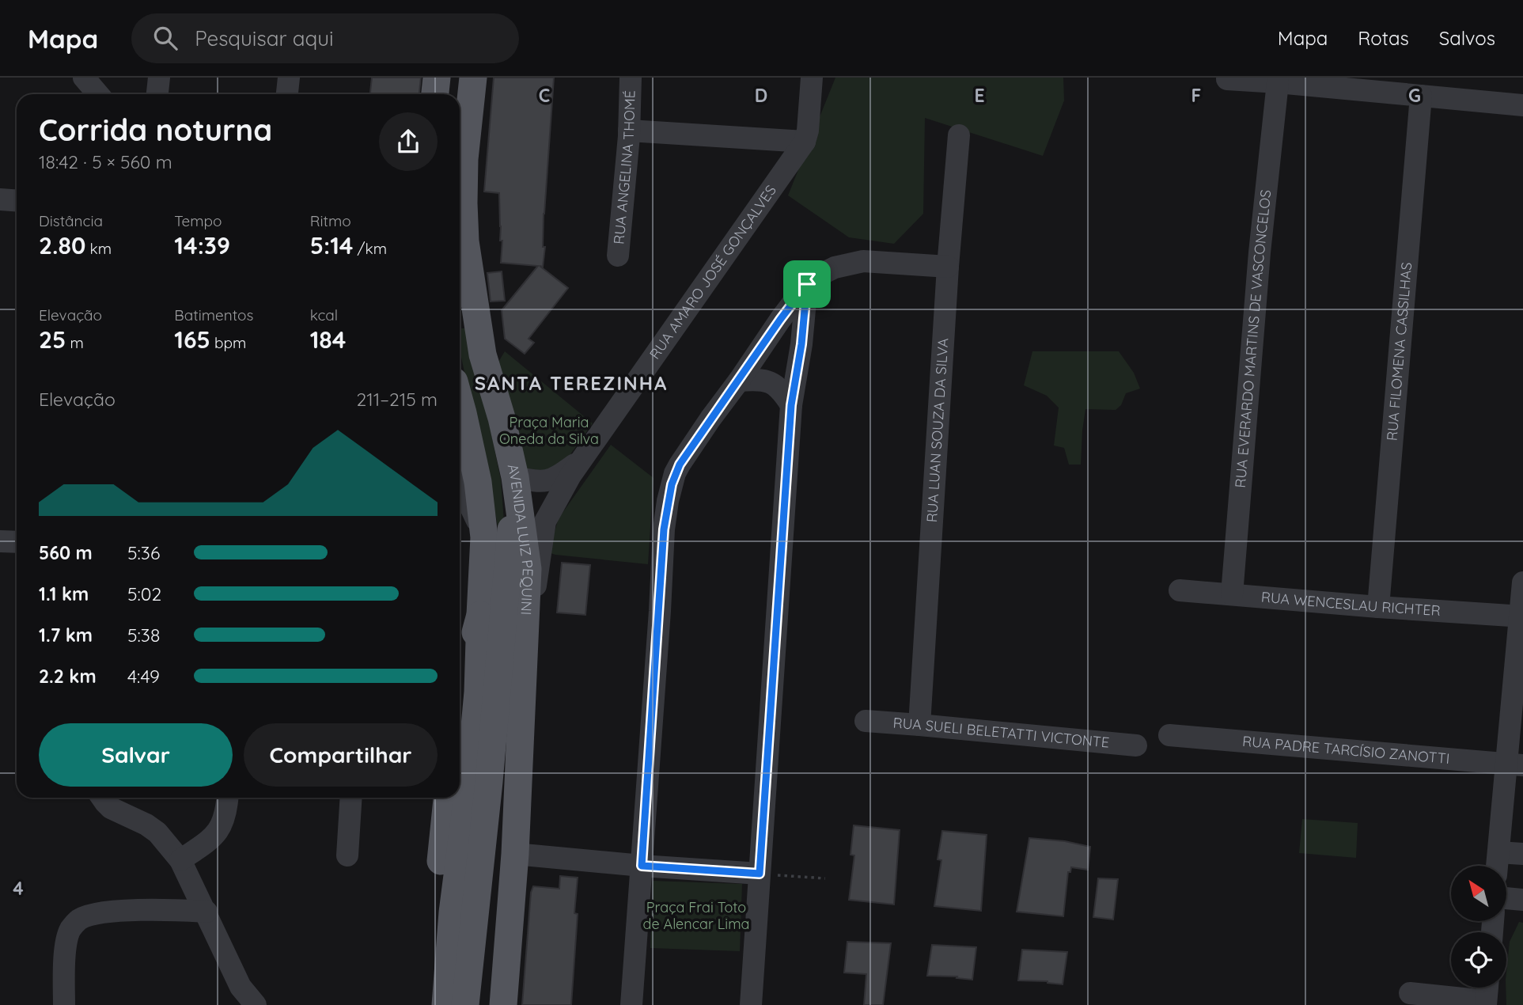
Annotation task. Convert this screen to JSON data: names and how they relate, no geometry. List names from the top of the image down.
{
  "streets": {
    "main road": ["AVENIDA LUIZ PEQUINI"],
    "street": [
      "RUA ANGELINA THOMÉ",
      "RUA AMARO JOSÉ GONÇALVES",
      "RUA EVERARDO MARTINS DE VASCONCELOS",
      "RUA FILOMENA CASSILHAS",
      "RUA LUAN SOUZA DA SILVA",
      "RUA WENCESLAU RICHTER",
      "RUA SUELI BELETATTI VICTONTE",
      "RUA PADRE TARCÍSIO ZANOTTI"
    ]
  },
  "crossings": [
    ["RUA AMARO JOSÉ GONÇALVES", "AVENIDA LUIZ PEQUINI"],
    ["RUA EVERARDO MARTINS DE VASCONCELOS", "RUA WENCESLAU RICHTER"],
    ["RUA FILOMENA CASSILHAS", "RUA WENCESLAU RICHTER"],
    ["RUA LUAN SOUZA DA SILVA", "RUA SUELI BELETATTI VICTONTE"]
  ],
  "districts": ["SANTA TEREZINHA"],
  "parks": ["Praça Maria Oneda da Silva", "Praça Frai Toto de Alencar Lima"],
  "north": "top left",
  "page": {
    "header": "Mapa",
    "search": "Pesquisar aqui",
    "nav": ["Mapa", "Rotas", "Salvos"],
    "heading": ["Corrida noturna", "18:42 · 5 × 560 m"],
    "stats": [
      ["Distância", "2.80 km"],
      ["Tempo", "14:39"],
      ["Ritmo", "5:14 /km"],
      ["Elevação", "25 m"],
      ["Batimentos", "165 bpm"],
      ["kcal", "184"]
    ],
    "chart": ["Elevação", "211–215 m"],
    "list": [
      {
        "name": "560 m",
        "note": "5:36"
      },
      {
        "name": "1.1 km",
        "note": "5:02"
      },
      {
        "name": "1.7 km",
        "note": "5:38"
      },
      {
        "name": "2.2 km",
        "note": "4:49"
      }
    ],
    "buttons": ["Salvar", "Compartilhar"]
  },
  "grid": {
    "columns": [
      "C",
      "D",
      "E",
      "F",
      "G"
    ],
    "rows": ["4"]
  }
}
